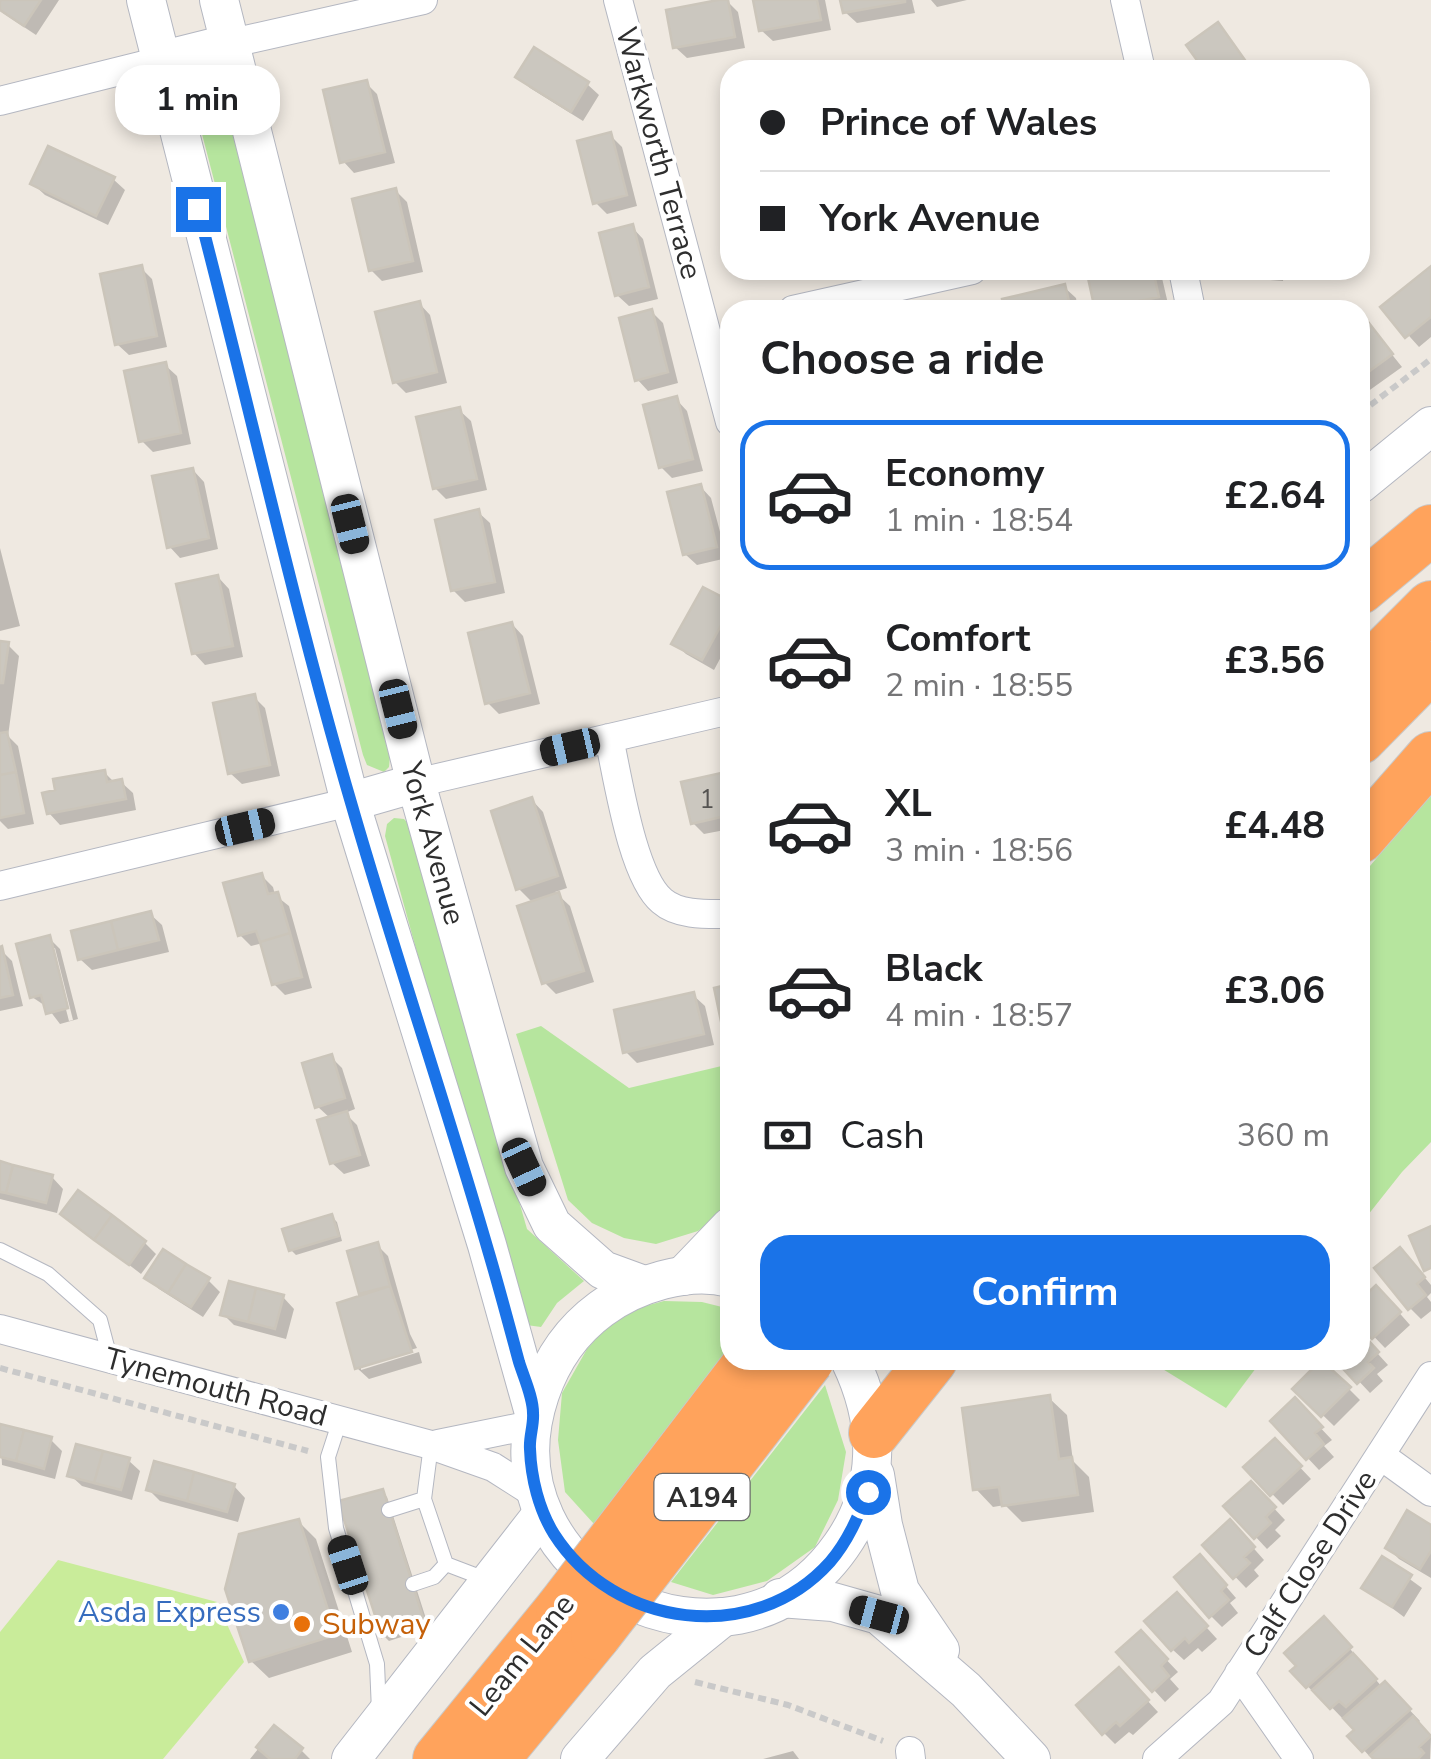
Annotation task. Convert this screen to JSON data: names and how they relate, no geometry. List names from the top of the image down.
{
  "streets": {
    "highway": ["A194", "Leam Lane"],
    "main road": ["York Avenue"],
    "street": ["Warkworth Terrace", "Tynemouth Road", "Calf Close Drive"]
  },
  "places": ["Asda Express", "Subway"],
  "house_numbers": ["1"],
  "page": {
    "banner": ["Prince of Wales", "York Avenue"],
    "bubble": "1 min",
    "heading": "Choose a ride",
    "list": [
      {
        "name": "Economy",
        "note": "1 min · 18:54",
        "value": "£2.64"
      },
      {
        "name": "Comfort",
        "note": "2 min · 18:55",
        "value": "£3.56"
      },
      {
        "name": "XL",
        "note": "3 min · 18:56",
        "value": "£4.48"
      },
      {
        "name": "Black",
        "note": "4 min · 18:57",
        "value": "£3.06"
      }
    ],
    "pay": ["Cash", "360 m"],
    "buttons": "Confirm"
  }
}
